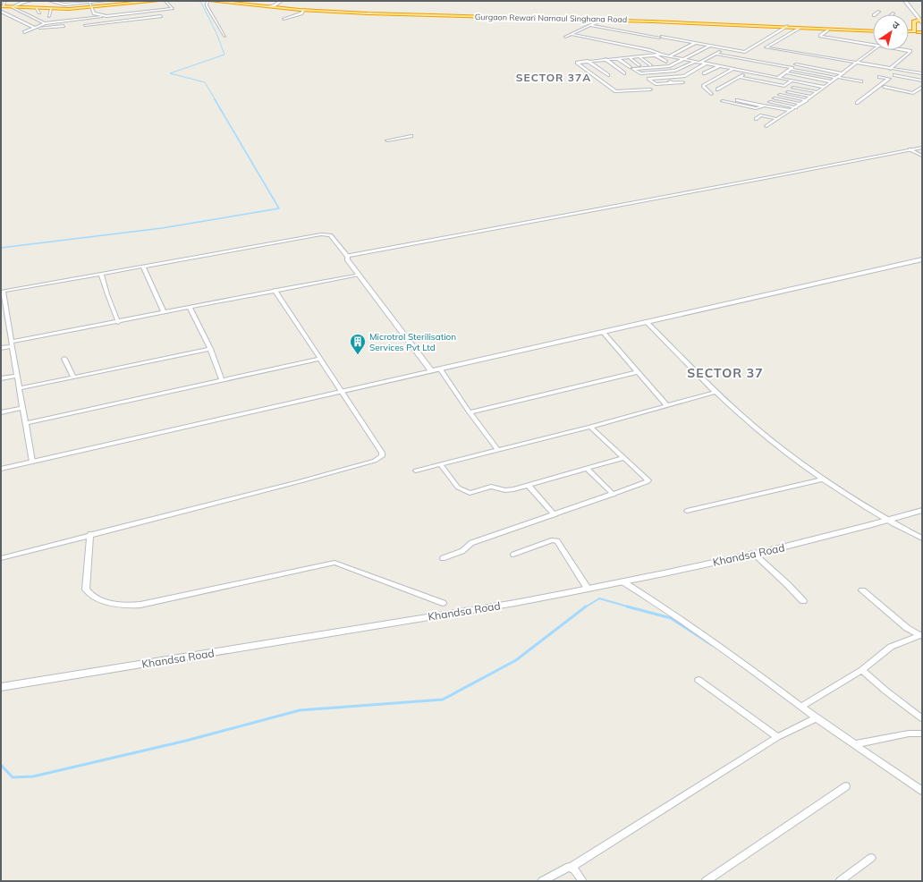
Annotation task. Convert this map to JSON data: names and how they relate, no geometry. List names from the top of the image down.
{
  "streets": {
    "street": ["Khandsa Road"]
  },
  "districts": ["SECTOR 37A", "SECTOR 37"],
  "places": {
    "building": ["Microtrol Sterilisation Services Pvt Ltd"]
  },
  "north": "top right"
}
